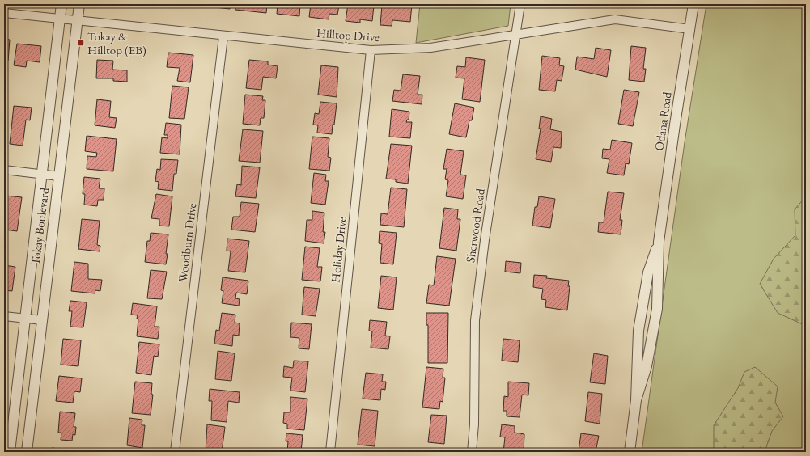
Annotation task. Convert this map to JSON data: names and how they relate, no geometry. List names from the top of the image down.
{
  "streets": {
    "street": [
      "Hilltop Drive",
      "Odana Road",
      "Sherwood Road",
      "Tokay Boulevard",
      "Woodburn Drive",
      "Holiday Drive"
    ]
  },
  "crossings": [
    ["Hilltop Drive", "Odana Road"],
    ["Hilltop Drive", "Sherwood Road"],
    ["Hilltop Drive", "Tokay Boulevard"],
    ["Hilltop Drive", "Woodburn Drive"],
    ["Hilltop Drive", "Holiday Drive"]
  ],
  "places": {
    "transit": ["Tokay & Hilltop (EB)"]
  }
}
